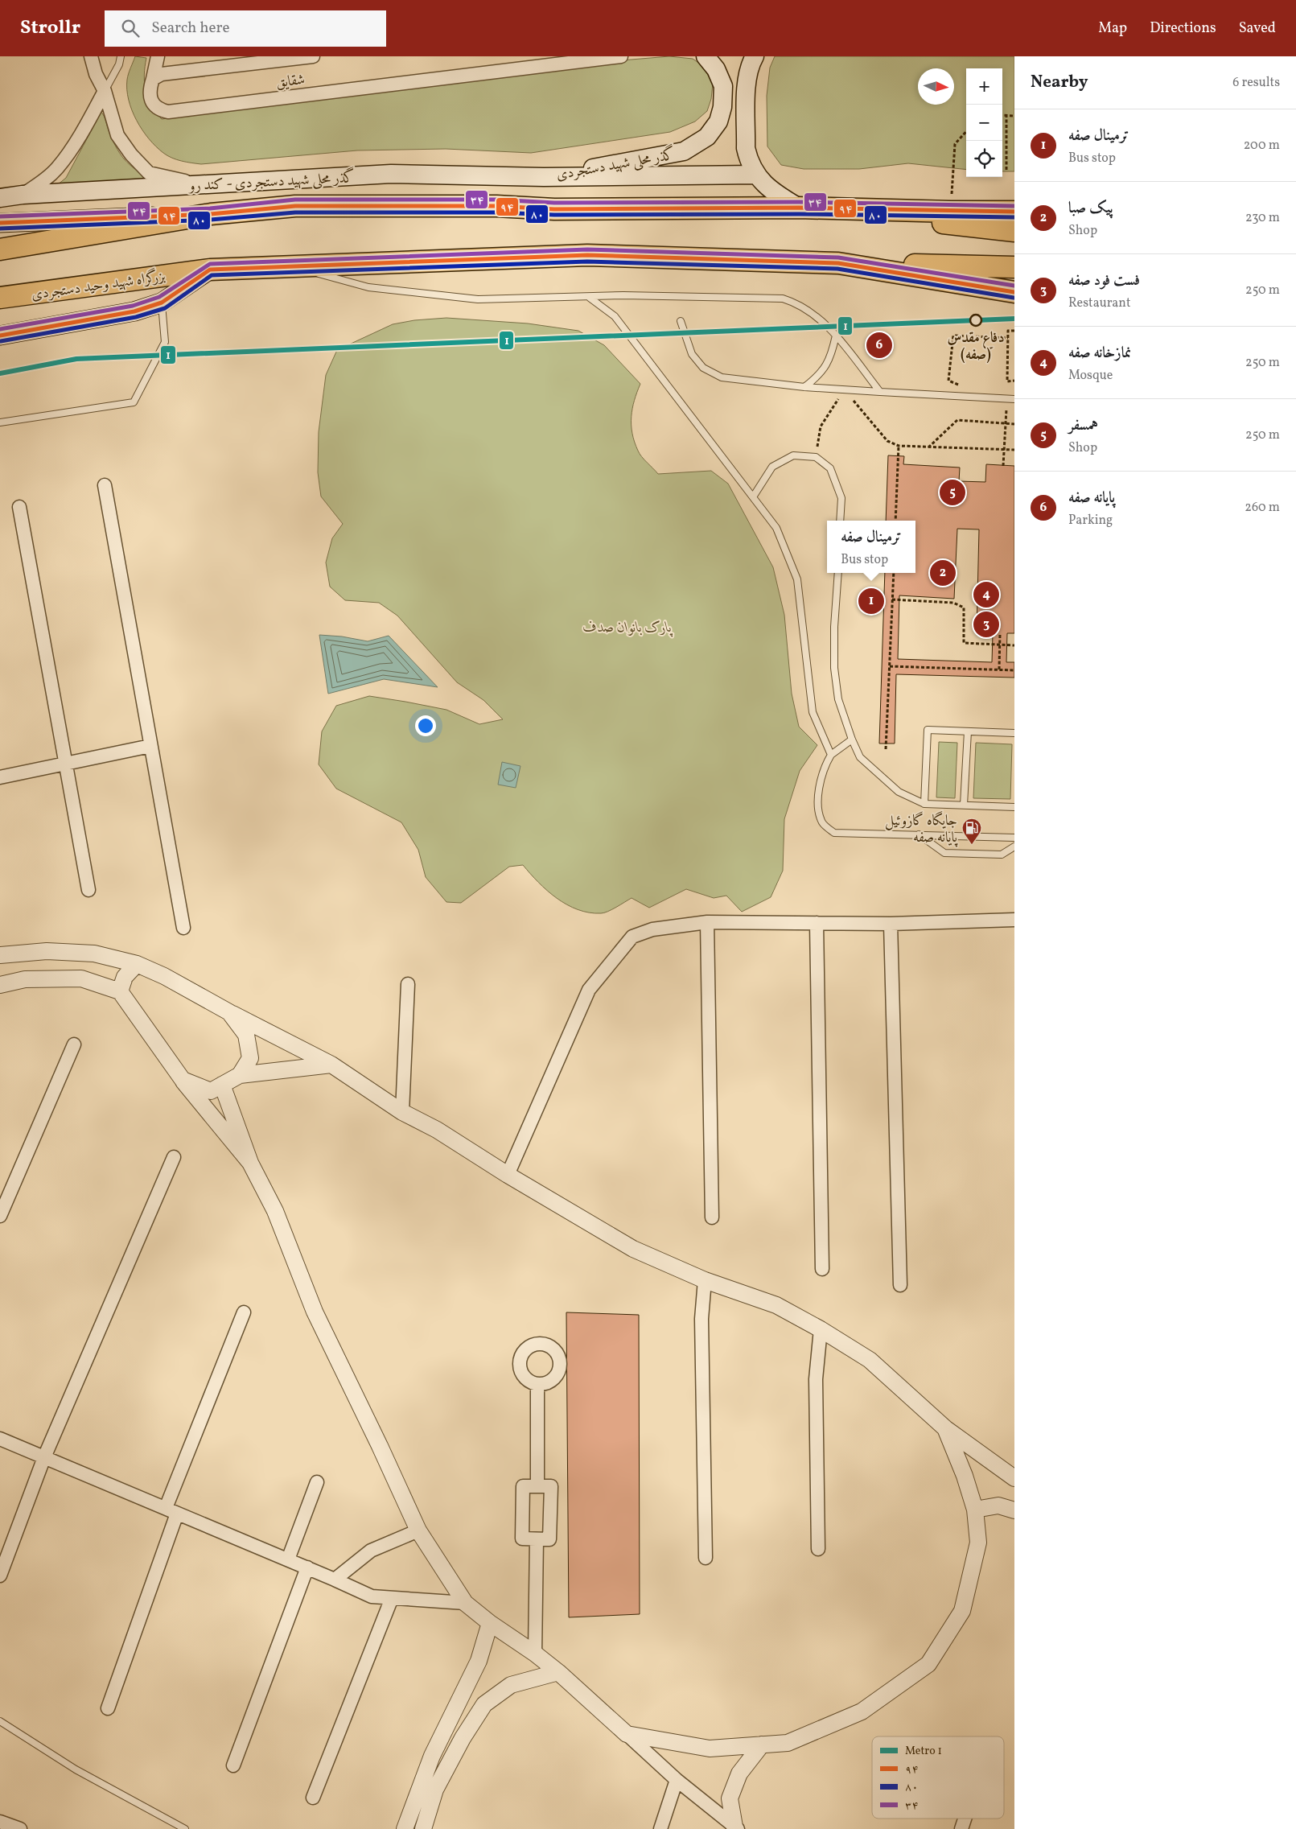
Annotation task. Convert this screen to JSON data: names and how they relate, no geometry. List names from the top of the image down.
{
  "streets": {
    "highway": ["بزرگراه شهید وحید دستجردی"],
    "main road": ["گذر محلی شهید دستجردی", "گذر محلی شهید دستجردی - کند رو"],
    "street": ["شقایق"]
  },
  "crossings": [
    ["گذر محلی شهید دستجردی", "گذر محلی شهید دستجردی - کند رو"]
  ],
  "parks": ["پارک بانوان صدف"],
  "places": {
    "other": ["دفاع مقدس (صفه)"],
    "fuel station": ["جایگاه گازوئیل پایانه صفه"]
  },
  "lines": [
    "transit line ۳۴",
    "transit line ۹۴",
    "transit line ۸۰",
    "metro line 1"
  ],
  "legend": [
    "Metro 1",
    "۹۴",
    "۸۰",
    "۳۴"
  ],
  "north": "right",
  "page": {
    "header": "Strollr",
    "search": "Search here",
    "nav": ["Map", "Directions", "Saved"],
    "heading": ["Nearby", "6 results"],
    "map_buttons": ["+", "−"],
    "list": [
      {
        "mark": "1",
        "name": "ترمینال صفه",
        "note": "Bus stop",
        "value": "200 m"
      },
      {
        "mark": "2",
        "name": "پیک صبا",
        "note": "Shop",
        "value": "230 m"
      },
      {
        "mark": "3",
        "name": "فست فود صفه",
        "note": "Restaurant",
        "value": "250 m"
      },
      {
        "mark": "4",
        "name": "نمازخانه صفه",
        "note": "Mosque",
        "value": "250 m"
      },
      {
        "mark": "5",
        "name": "همسفر",
        "note": "Shop",
        "value": "250 m"
      },
      {
        "mark": "6",
        "name": "پایانه صفه",
        "note": "Parking",
        "value": "260 m"
      }
    ],
    "pins": [
      "6",
      "5",
      "2",
      "4",
      "1",
      "3"
    ],
    "popup": ["ترمینال صفه", "Bus stop"]
  }
}
